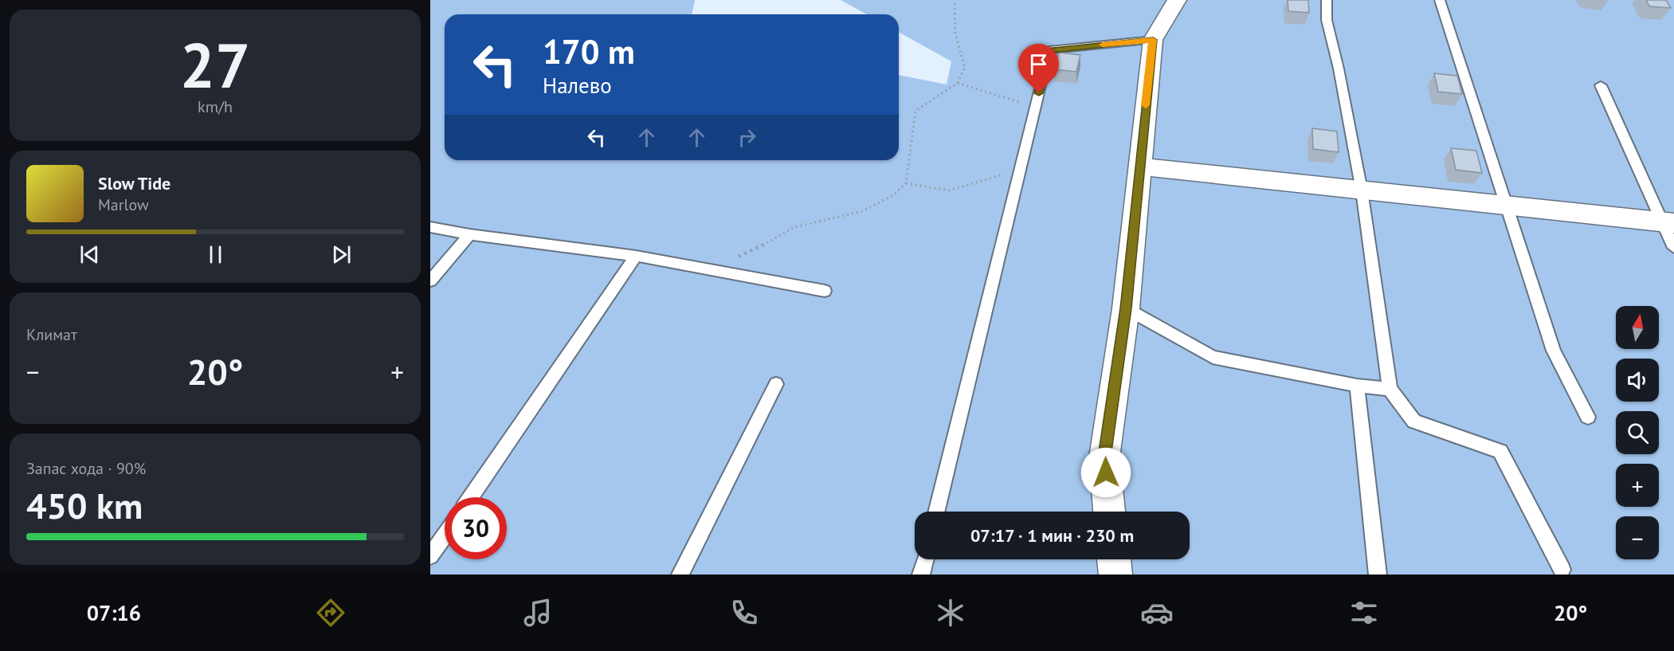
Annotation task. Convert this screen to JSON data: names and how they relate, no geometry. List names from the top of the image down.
{
  "north": "top",
  "page": {
    "tile": [
      ["27", "km/h"],
      "Климат",
      ["Запас хода · 90%", "450 km"]
    ],
    "turn": ["170 m", "Налево"],
    "song": ["Slow Tide", "Marlow"],
    "map_buttons": ["+", "−"],
    "heat": ["−", "20°", "+"],
    "limit": "30",
    "trip": "07:17 · 1 мин · 230 m",
    "tabs": ["07:16", "20°"]
  }
}
